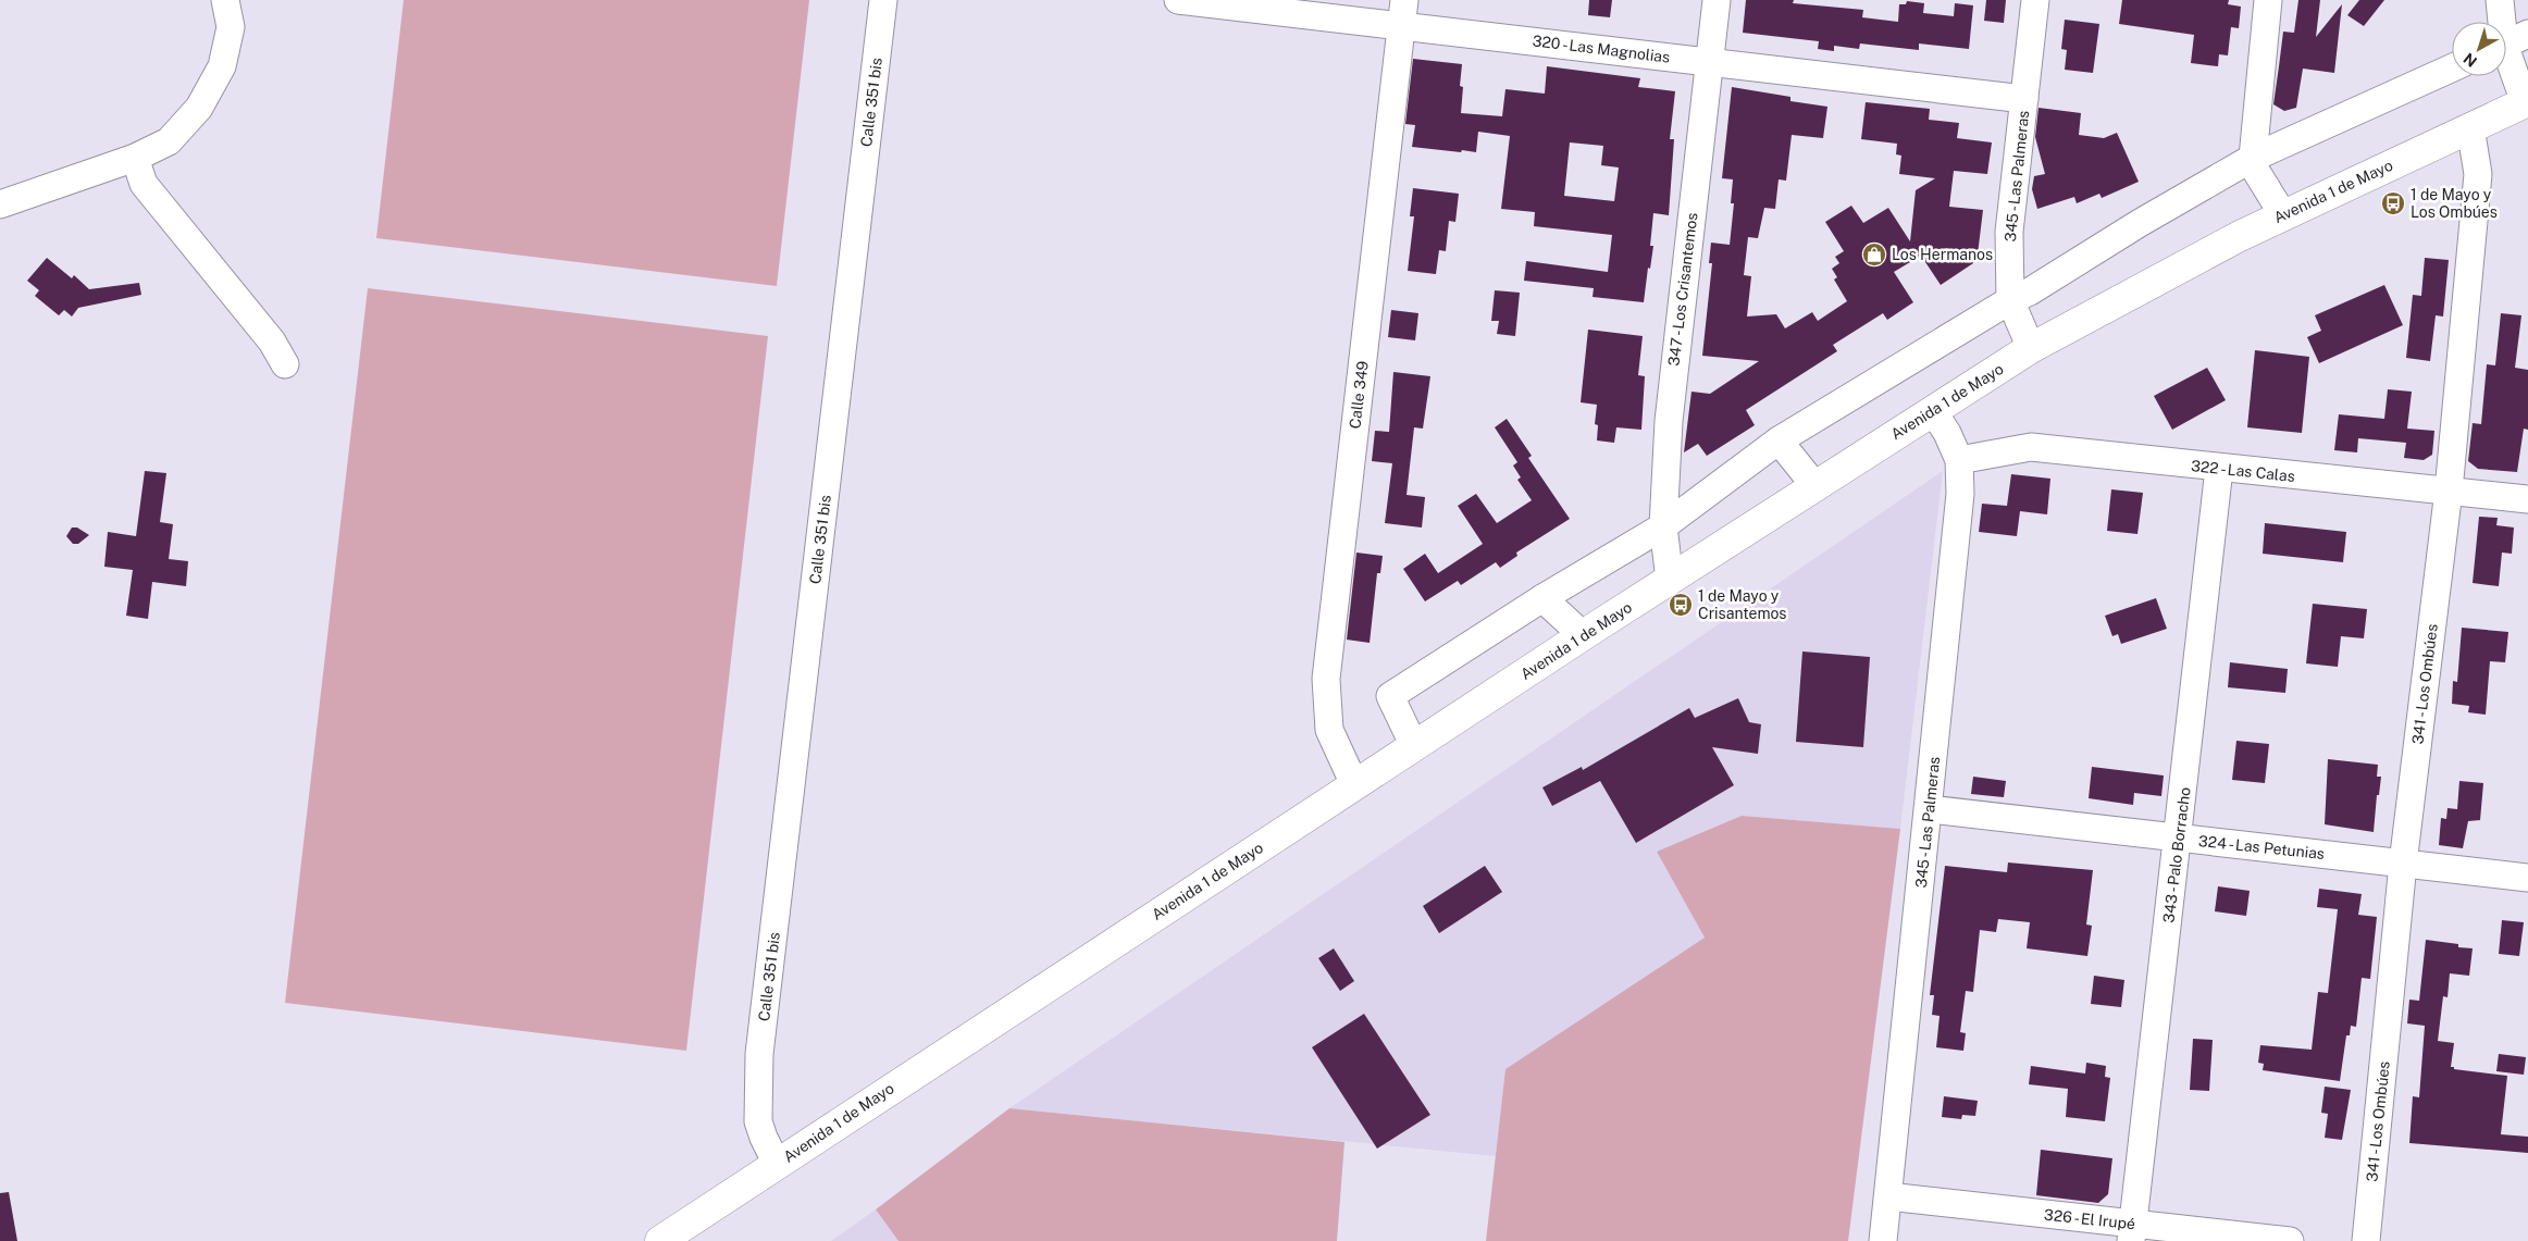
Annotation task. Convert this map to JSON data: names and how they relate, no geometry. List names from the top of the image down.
{
  "streets": {
    "main road": ["Avenida 1 de Mayo"],
    "street": [
      "320 - Las Magnolias",
      "Calle 351 bis",
      "345 - Las Palmeras",
      "347 - Los Crisantemos",
      "Calle 349",
      "322 - Las Calas",
      "341 - Los Ombúes",
      "324 - Las Petunias",
      "343 - Palo Borracho",
      "326 - El Irupé"
    ]
  },
  "crossings": [
    ["320 - Las Magnolias", "345 - Las Palmeras"],
    ["320 - Las Magnolias", "347 - Los Crisantemos"],
    ["320 - Las Magnolias", "Calle 349"],
    ["Calle 351 bis", "Avenida 1 de Mayo"],
    ["345 - Las Palmeras", "Avenida 1 de Mayo"],
    ["345 - Las Palmeras", "322 - Las Calas"],
    ["345 - Las Palmeras", "324 - Las Petunias"],
    ["345 - Las Palmeras", "326 - El Irupé"],
    ["Avenida 1 de Mayo", "347 - Los Crisantemos"],
    ["Avenida 1 de Mayo", "Calle 349"],
    ["Avenida 1 de Mayo", "341 - Los Ombúes"],
    ["322 - Las Calas", "341 - Los Ombúes"],
    ["322 - Las Calas", "343 - Palo Borracho"],
    ["341 - Los Ombúes", "324 - Las Petunias"],
    ["324 - Las Petunias", "343 - Palo Borracho"],
    ["343 - Palo Borracho", "326 - El Irupé"]
  ],
  "places": {
    "bus stop": ["1 de Mayo y Los Ombúes", "1 de Mayo y Crisantemos"],
    "shop": ["Los Hermanos"]
  },
  "north": "bottom left"
}
